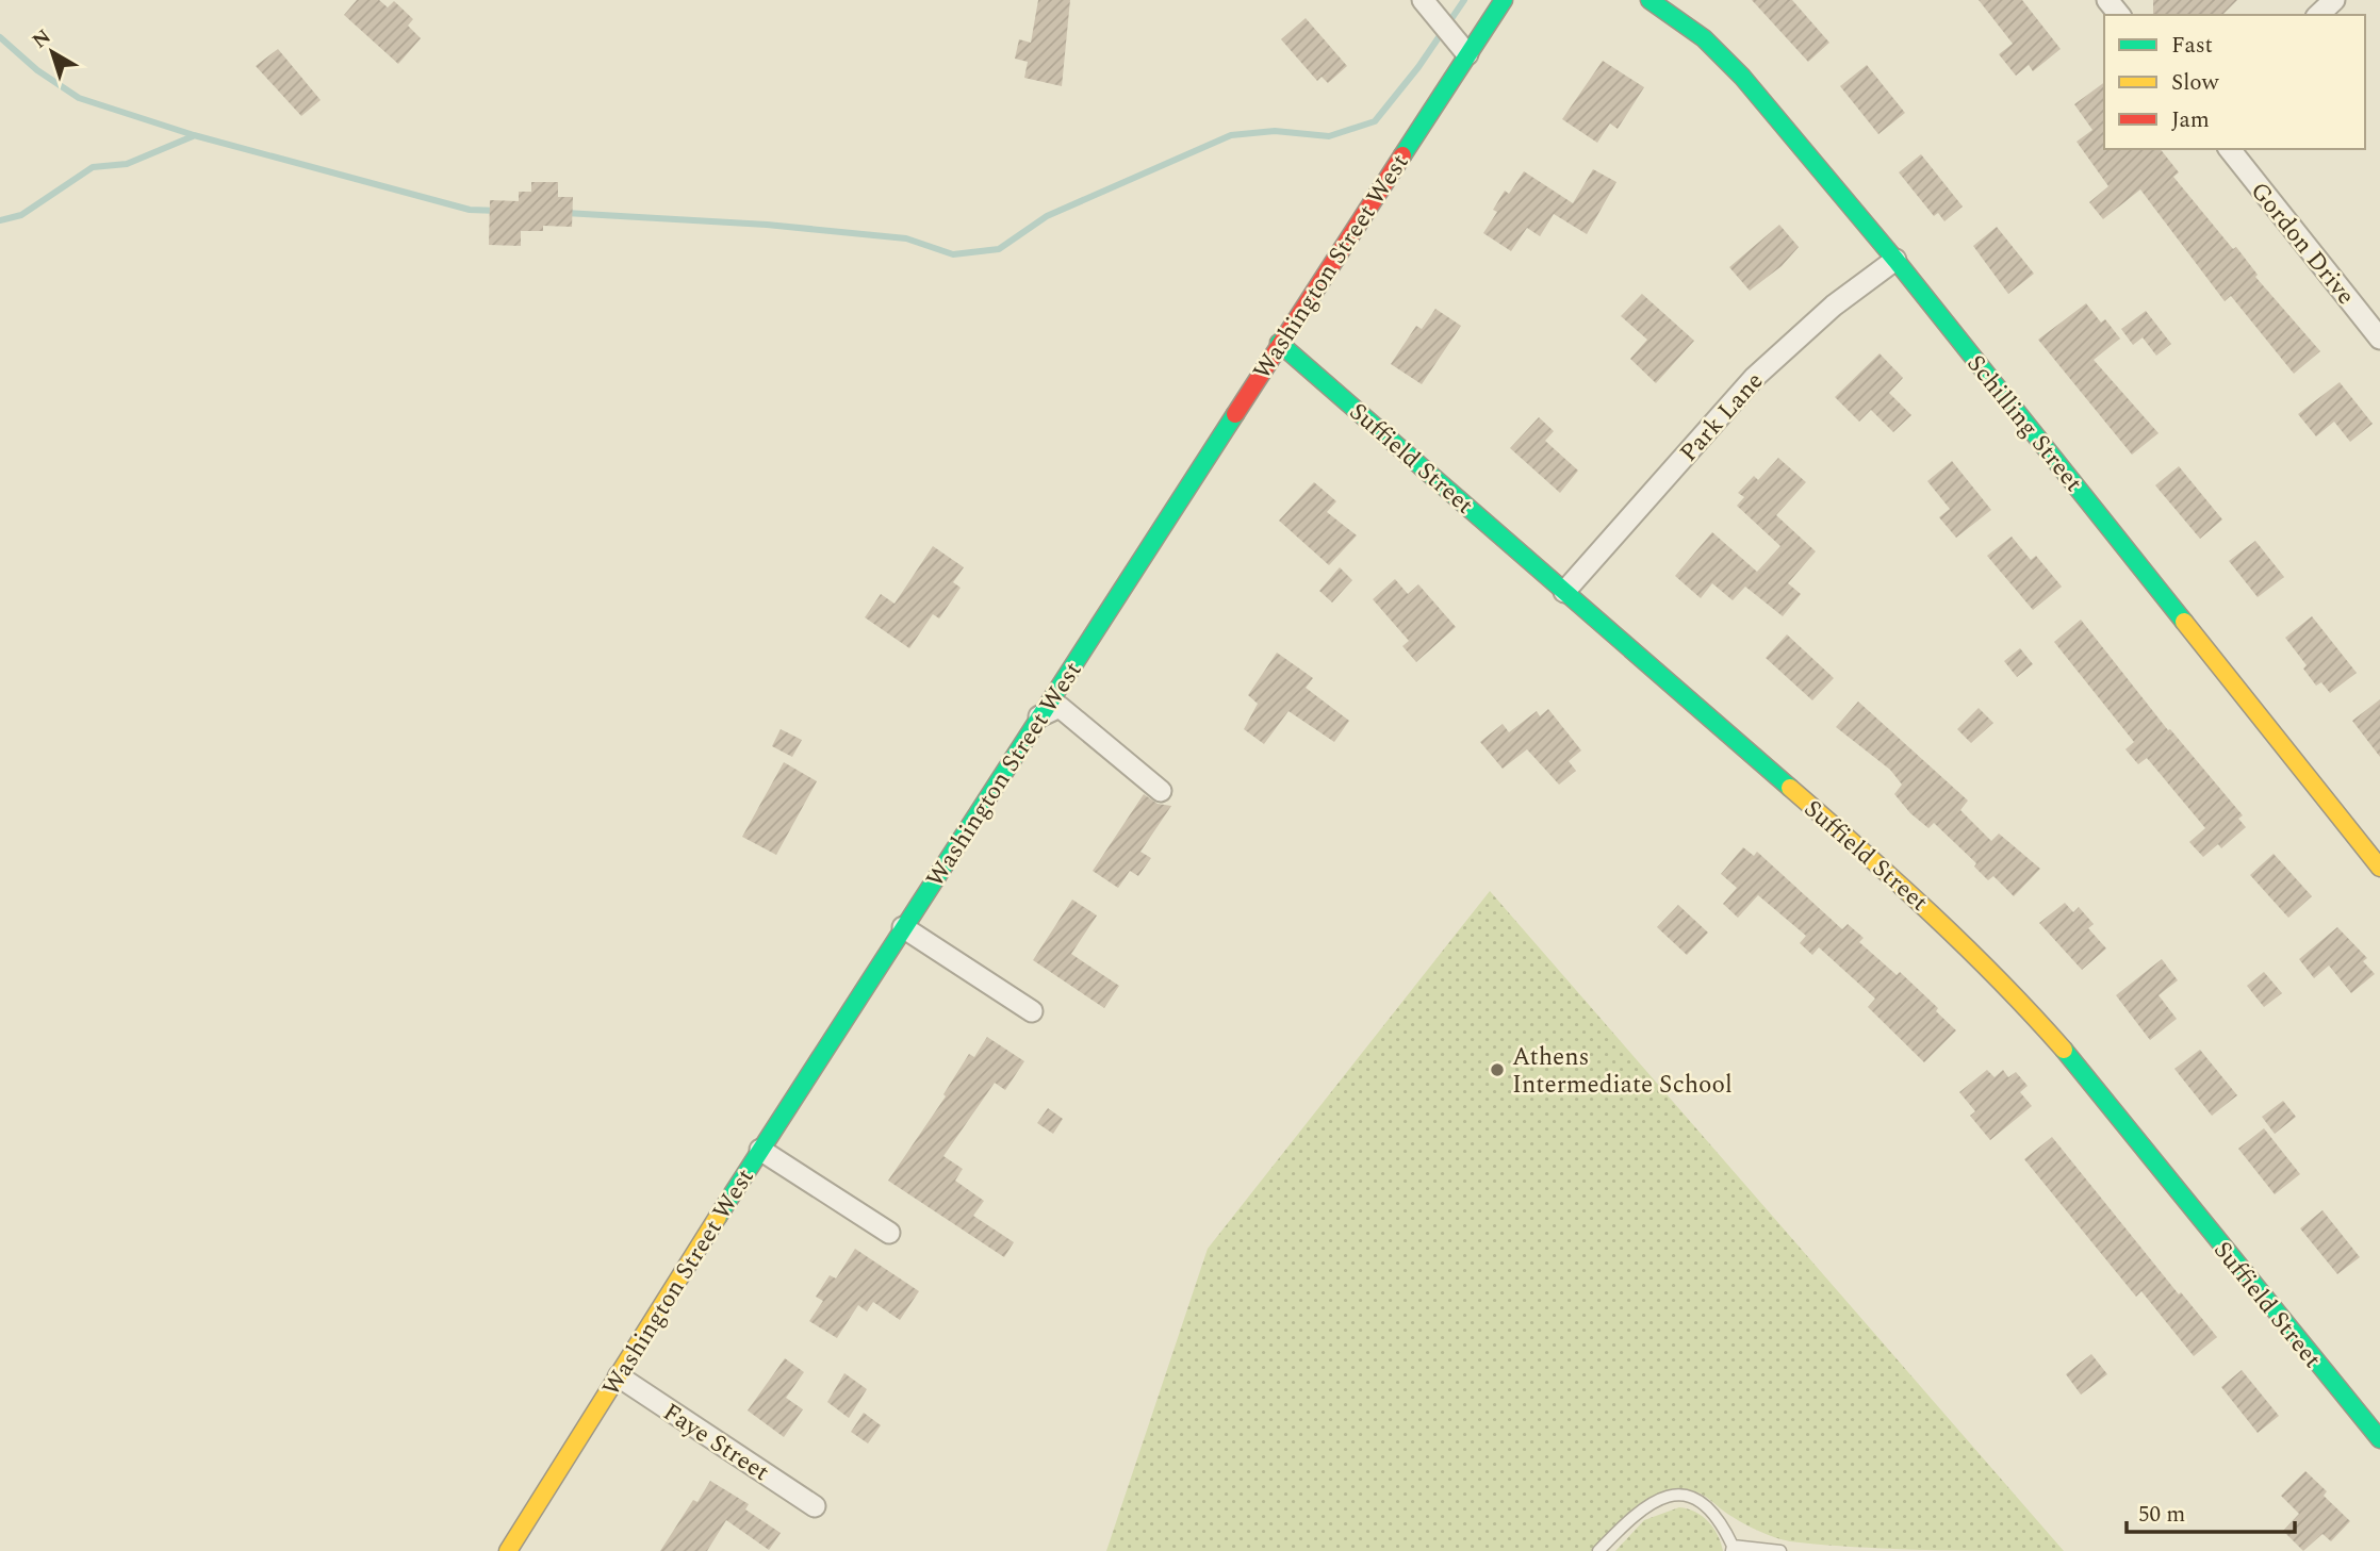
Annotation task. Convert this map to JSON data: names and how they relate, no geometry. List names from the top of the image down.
{
  "streets": {
    "street": [
      "Gordon Drive",
      "Washington Street West",
      "Park Lane",
      "Schilling Street",
      "Suffield Street",
      "Faye Street"
    ]
  },
  "crossings": [
    ["Washington Street West", "Suffield Street"],
    ["Washington Street West", "Faye Street"],
    ["Park Lane", "Schilling Street"],
    ["Park Lane", "Suffield Street"]
  ],
  "places": ["Athens Intermediate School"],
  "legend": ["Fast", "Slow", "Jam"],
  "scale_bar": "50 m",
  "north": "top left"
}
